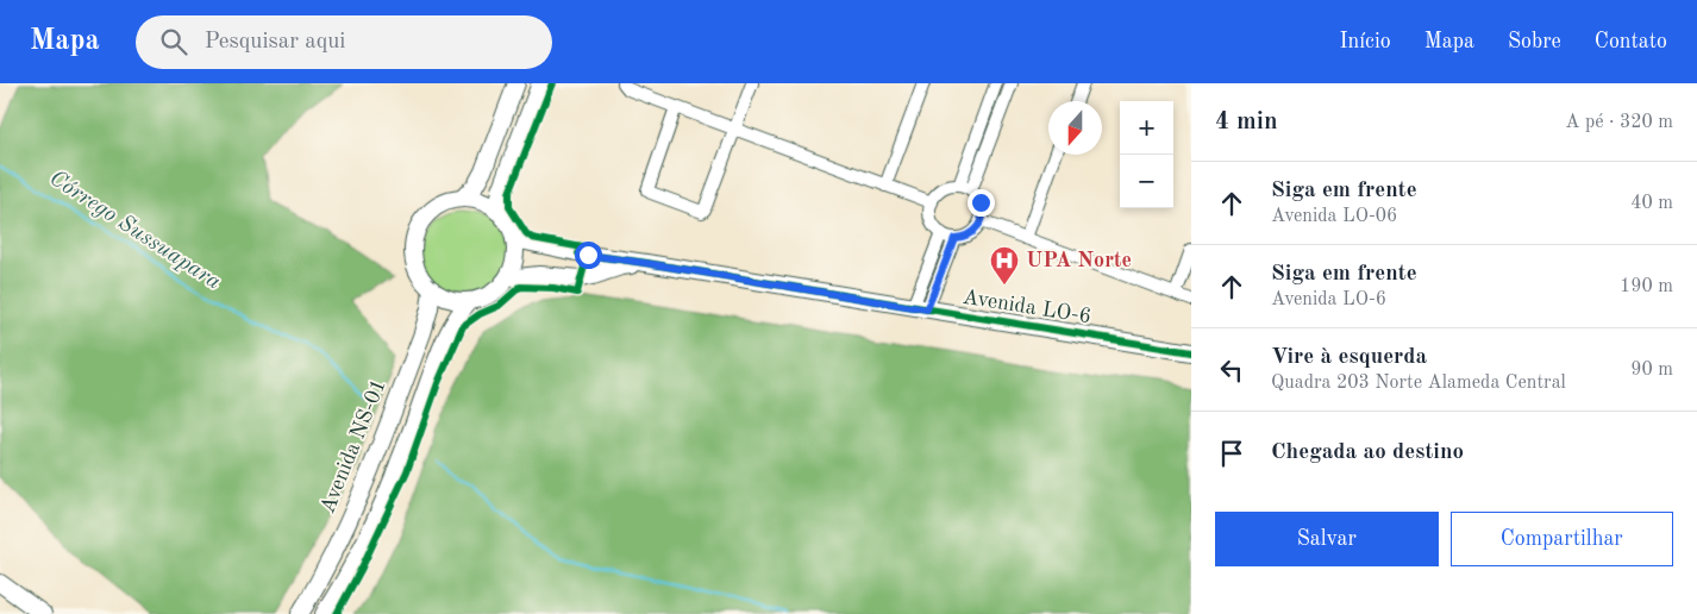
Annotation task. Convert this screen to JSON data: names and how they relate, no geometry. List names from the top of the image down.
{
  "streets": {
    "street": ["Avenida LO-6", "Avenida NS-01"]
  },
  "crossings": [
    ["Avenida LO-6", "Avenida NS-01"]
  ],
  "water": ["Córrego Sussuapara"],
  "places": {
    "hospital": ["UPA Norte"]
  },
  "north": "bottom",
  "page": {
    "header": "Mapa",
    "search": "Pesquisar aqui",
    "nav": [
      "Início",
      "Mapa",
      "Sobre",
      "Contato"
    ],
    "heading": ["4 min", "A pé · 320 m"],
    "map_buttons": ["+", "−"],
    "list": [
      ["Siga em frente", "Avenida LO-06", "40 m"],
      ["Siga em frente", "Avenida LO-6", "190 m"],
      ["Vire à esquerda", "Quadra 203 Norte Alameda Central", "90 m"],
      "Chegada ao destino"
    ],
    "buttons": ["Salvar", "Compartilhar"]
  }
}
